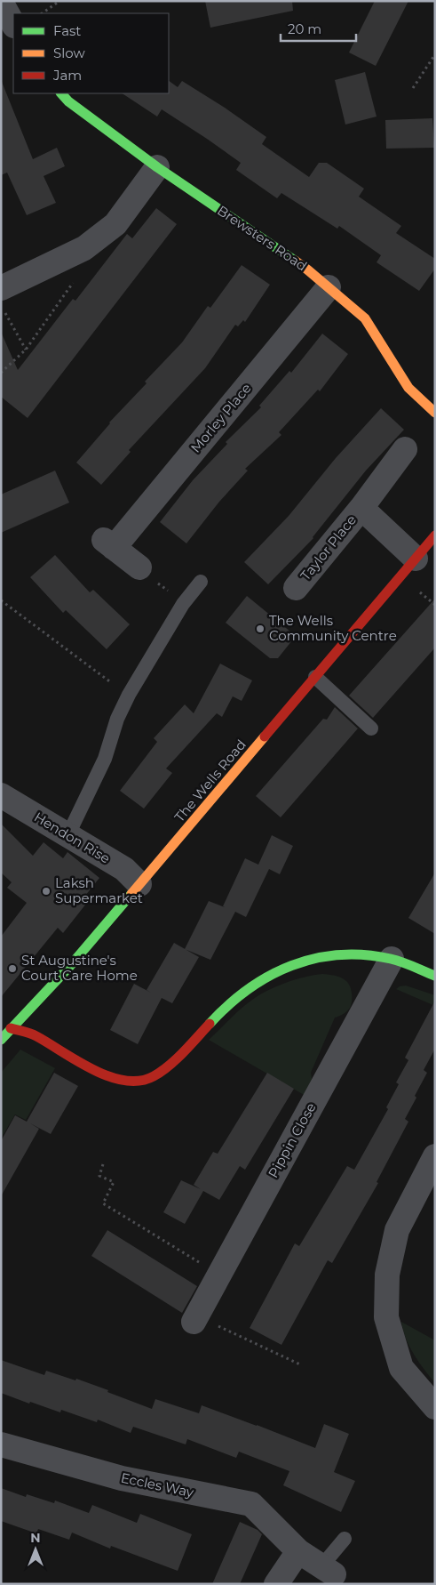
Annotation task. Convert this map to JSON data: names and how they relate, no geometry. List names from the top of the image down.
{
  "streets": {
    "street": [
      "Brewsters Road",
      "Morley Place",
      "Taylor Place",
      "The Wells Road",
      "Hendon Rise",
      "Pippin Close",
      "Eccles Way"
    ]
  },
  "crossings": [
    ["Brewsters Road", "Morley Place"],
    ["Taylor Place", "The Wells Road"],
    ["The Wells Road", "Hendon Rise"]
  ],
  "places": ["The Wells Community Centre", "Laksh Supermarket", "St Augustine's Court Care Home"],
  "legend": ["Fast", "Slow", "Jam"],
  "scale_bar": "20 m",
  "north": "top"
}
